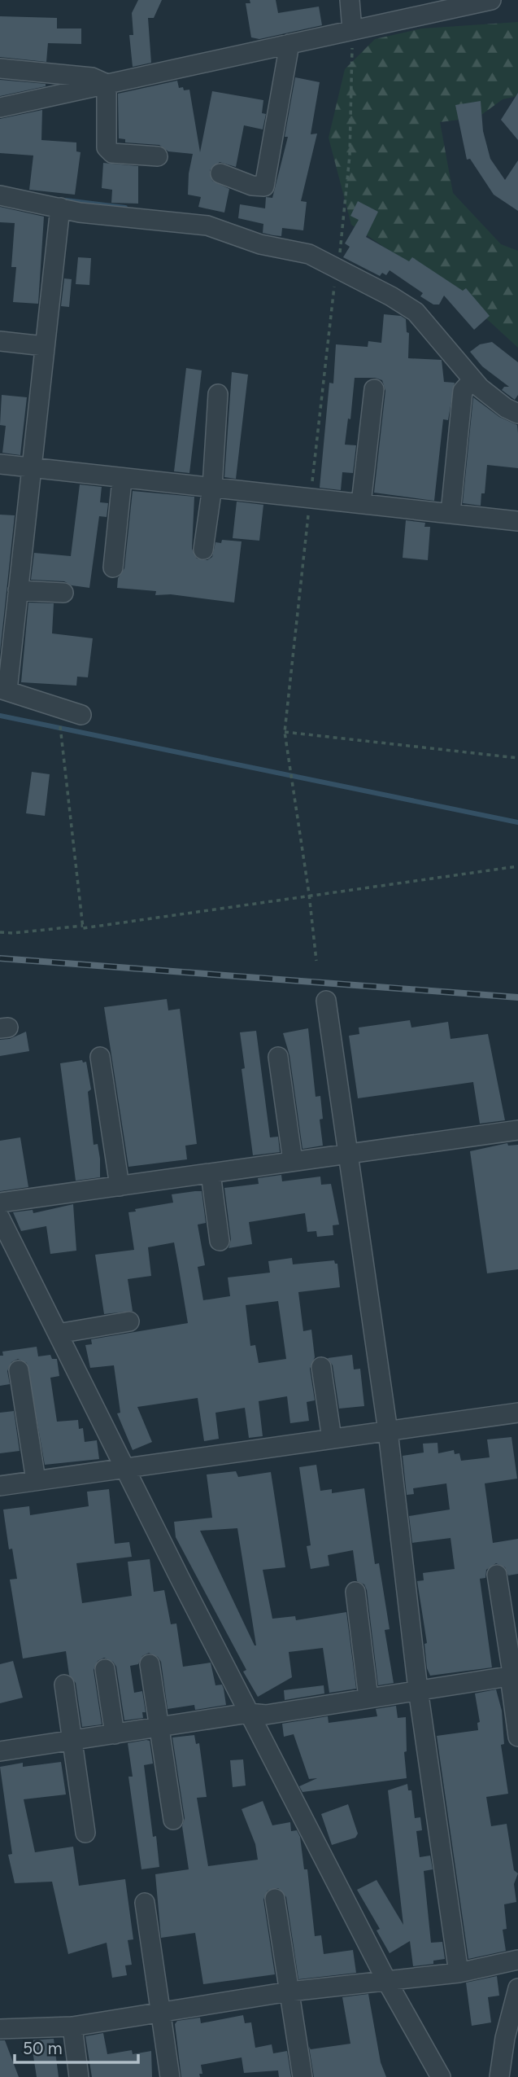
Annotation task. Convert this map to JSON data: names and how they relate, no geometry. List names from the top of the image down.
{
  "scale_bar": "50 m"
}
